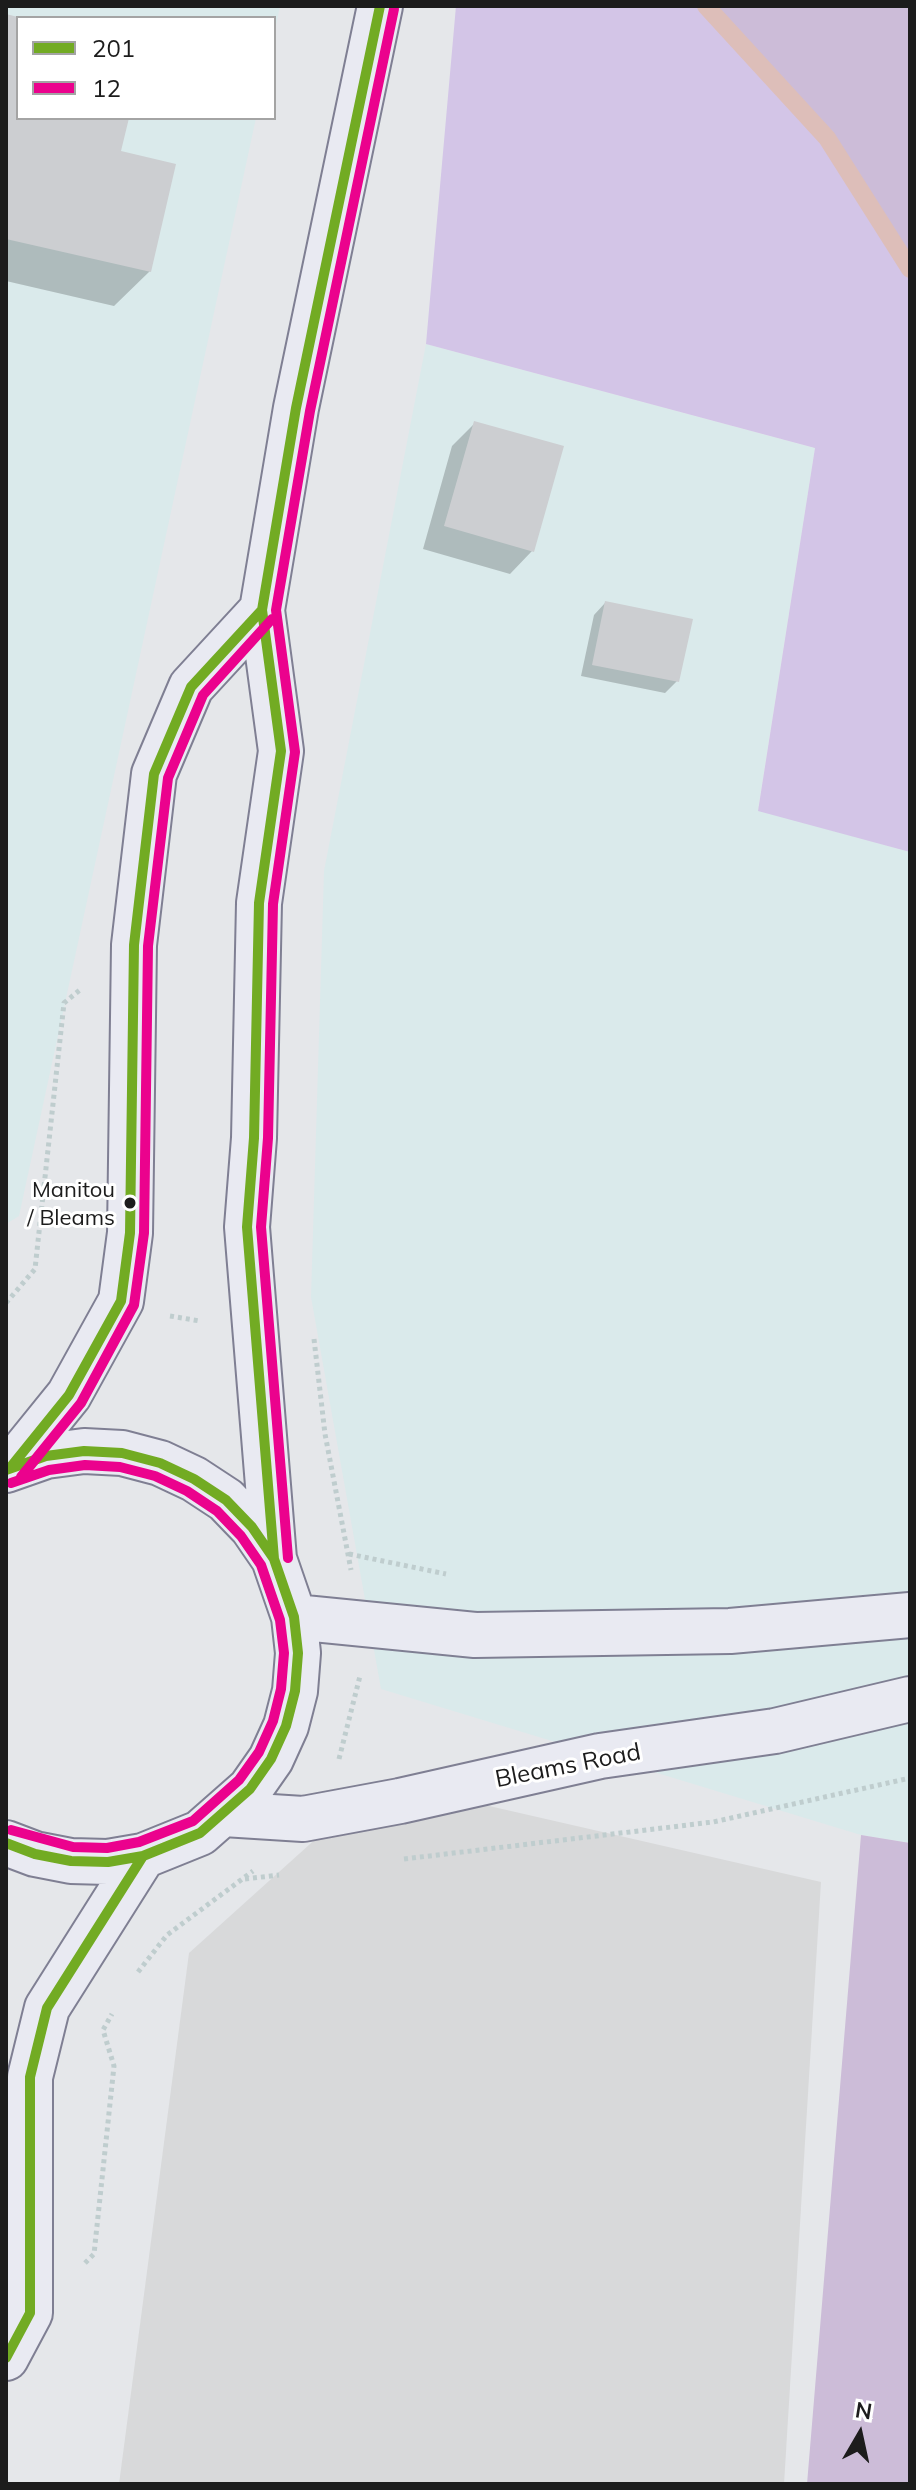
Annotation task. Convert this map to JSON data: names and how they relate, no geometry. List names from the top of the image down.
{
  "streets": {
    "main road": ["Bleams Road"]
  },
  "places": ["Manitou / Bleams"],
  "lines": ["transit line 201", "transit line 12"],
  "legend": ["201", "12"],
  "north": "top"
}
